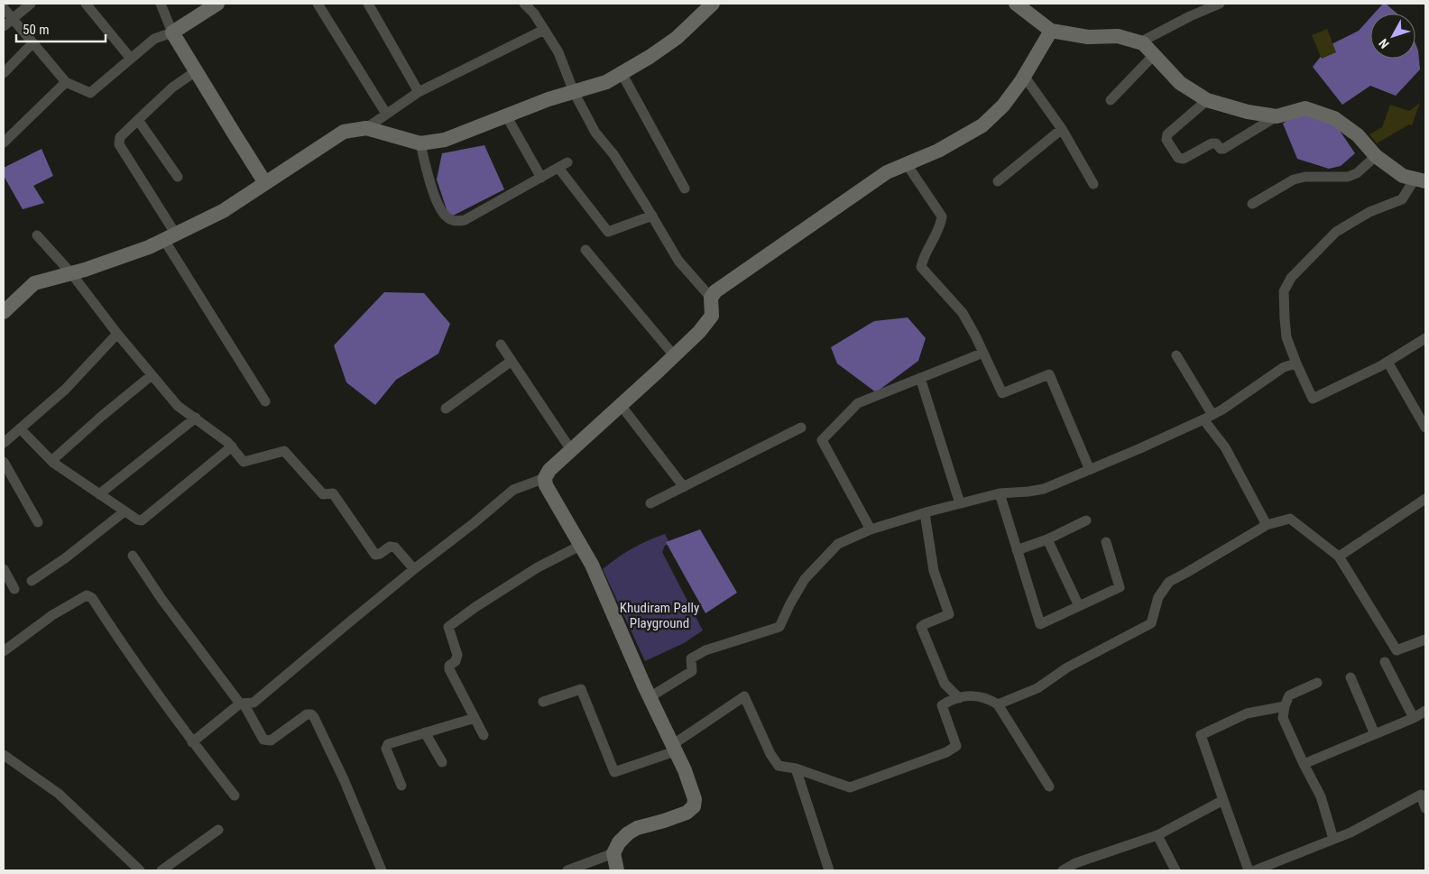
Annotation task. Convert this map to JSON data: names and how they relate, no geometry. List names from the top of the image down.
{
  "parks": ["Khudiram Pally Playground"],
  "scale_bar": "50 m",
  "north": "bottom left"
}
